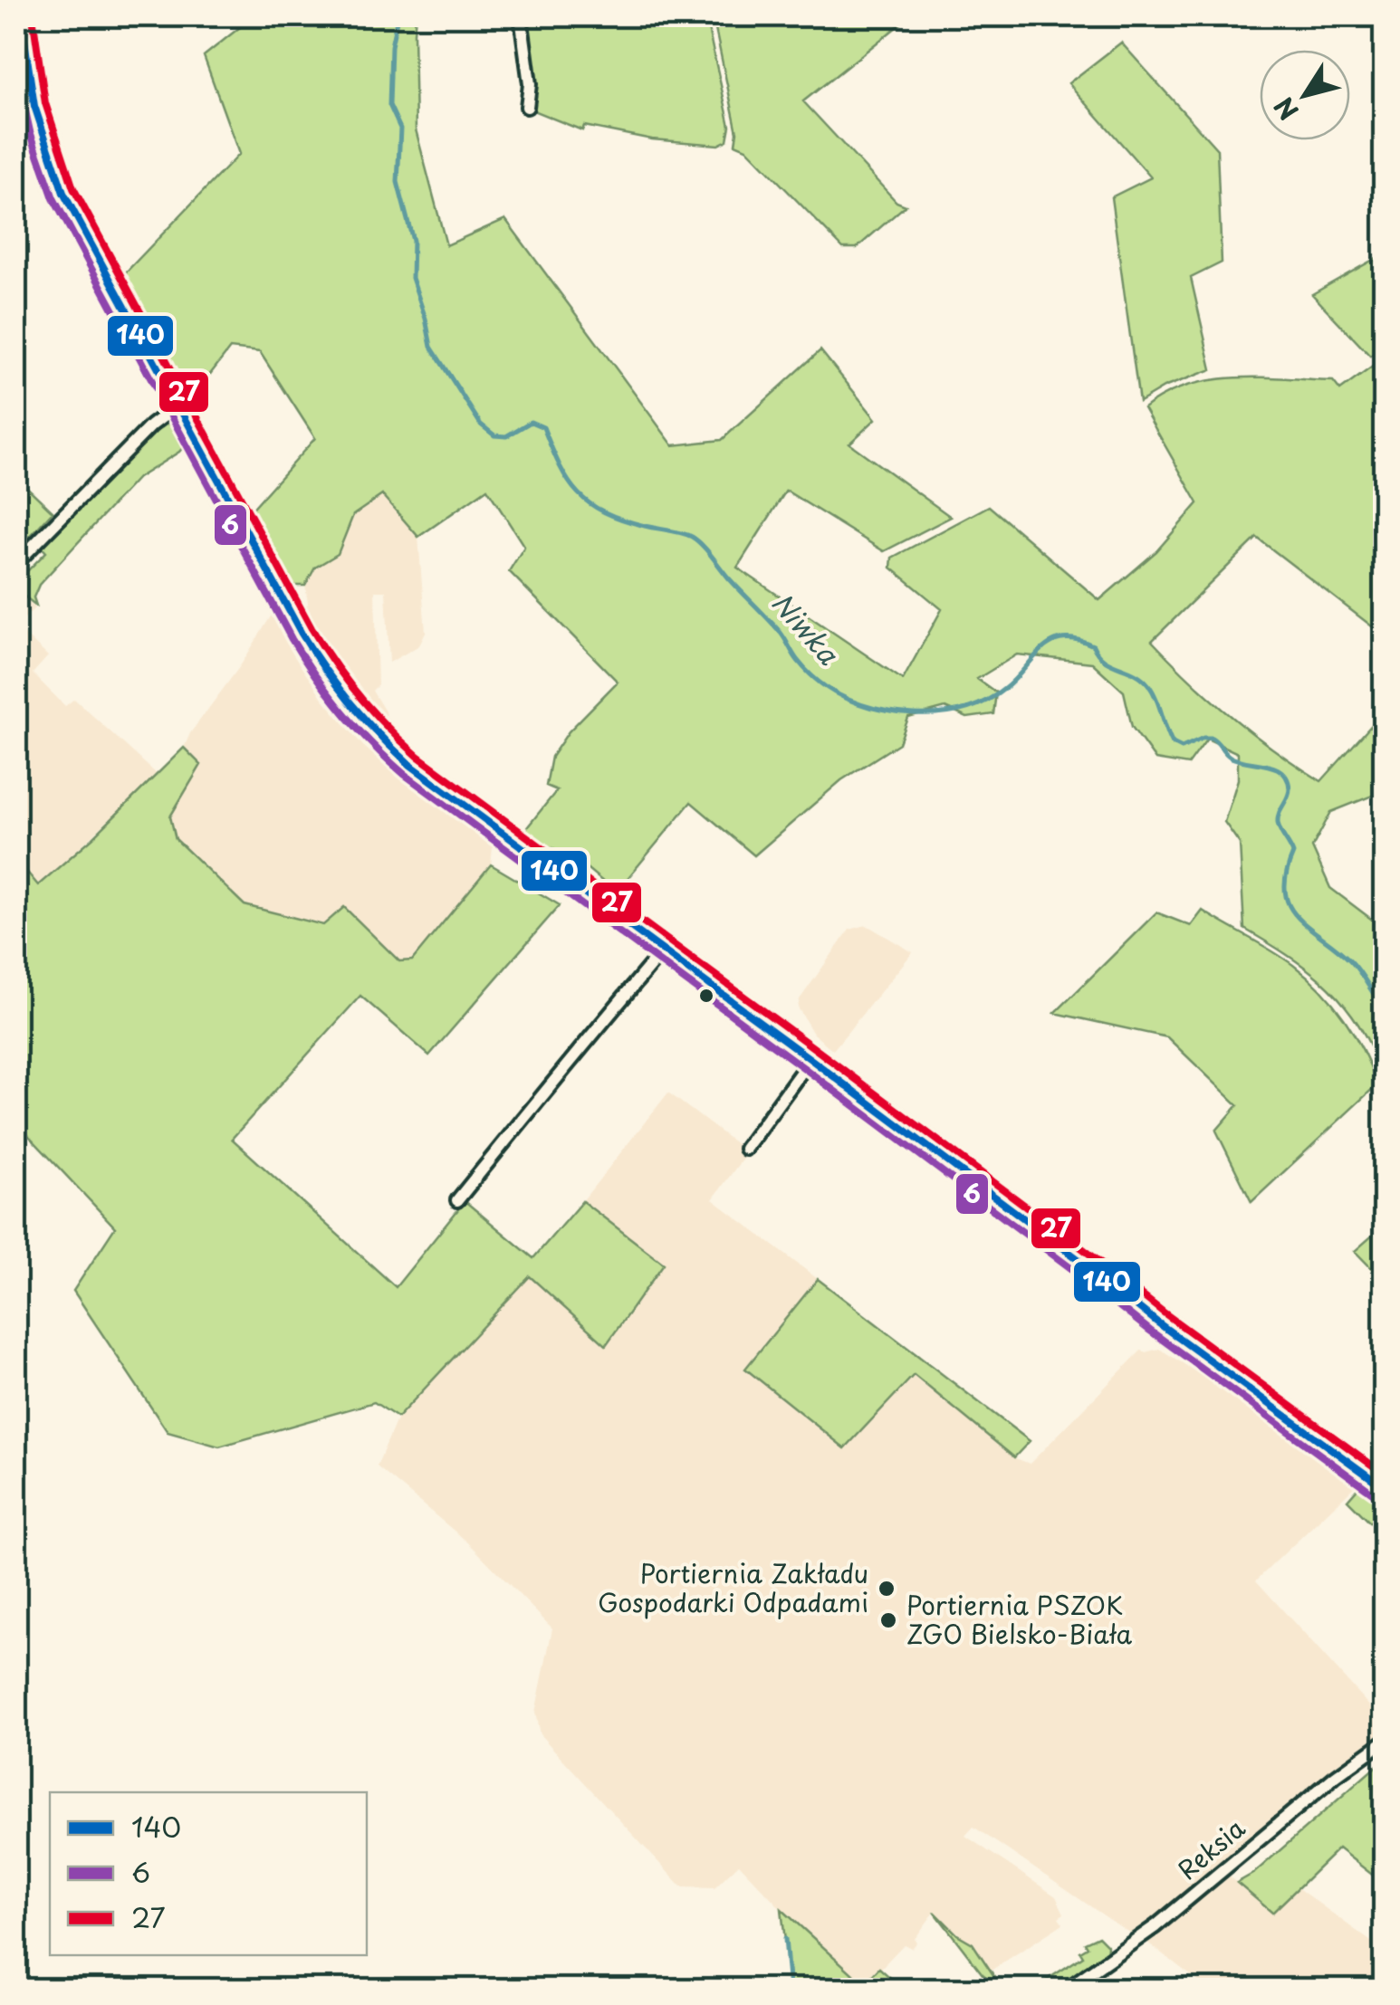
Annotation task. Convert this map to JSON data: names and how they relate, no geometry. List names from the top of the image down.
{
  "streets": {
    "street": ["Reksia"]
  },
  "water": ["Niwka"],
  "places": ["Portiernia Zakładu Gospodarki Odpadami", "Portiernia PSZOK ZGO Bielsko-Biała"],
  "lines": ["transit line 140", "transit line 27", "transit line 6"],
  "legend": ["140", "6", "27"],
  "north": "bottom left"
}
